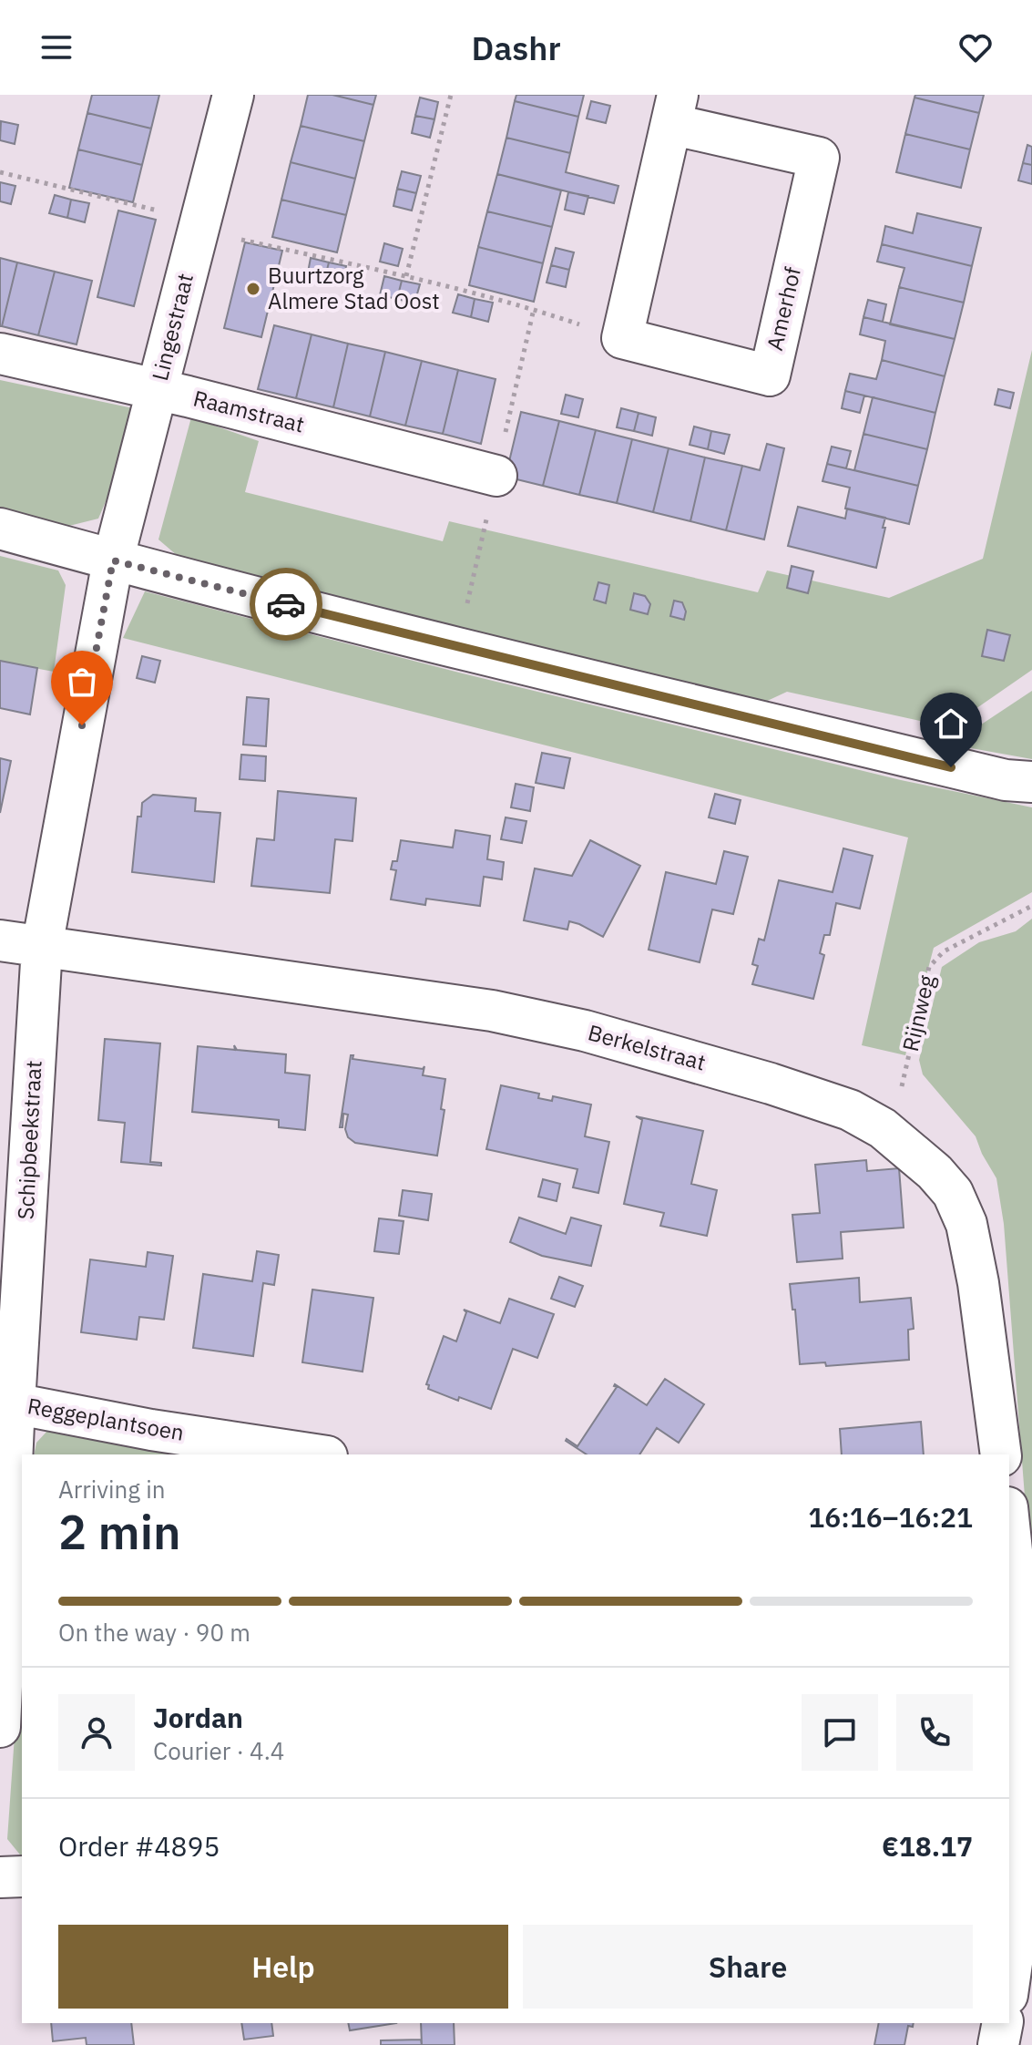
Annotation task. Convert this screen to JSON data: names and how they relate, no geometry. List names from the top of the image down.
{
  "streets": {
    "street": [
      "Amerhof",
      "Lingestraat",
      "Raamstraat",
      "Berkelstraat",
      "Schipbeekstraat",
      "Reggeplantsoen"
    ],
    "path": ["Rijnweg"]
  },
  "crossings": [
    ["Lingestraat", "Raamstraat"],
    ["Lingestraat", "Schipbeekstraat"],
    ["Rijnweg", "Berkelstraat"],
    ["Berkelstraat", "Schipbeekstraat"],
    ["Schipbeekstraat", "Reggeplantsoen"]
  ],
  "places": ["Buurtzorg Almere Stad Oost"],
  "page": {
    "header": "Dashr",
    "heading": ["2 min", "Arriving in", "16:16–16:21"],
    "panel": [
      "Jordan",
      "Courier · 4.4",
      "Order #4895",
      "€18.17"
    ],
    "bar": "On the way · 90 m",
    "buttons": ["Help", "Share"]
  }
}
